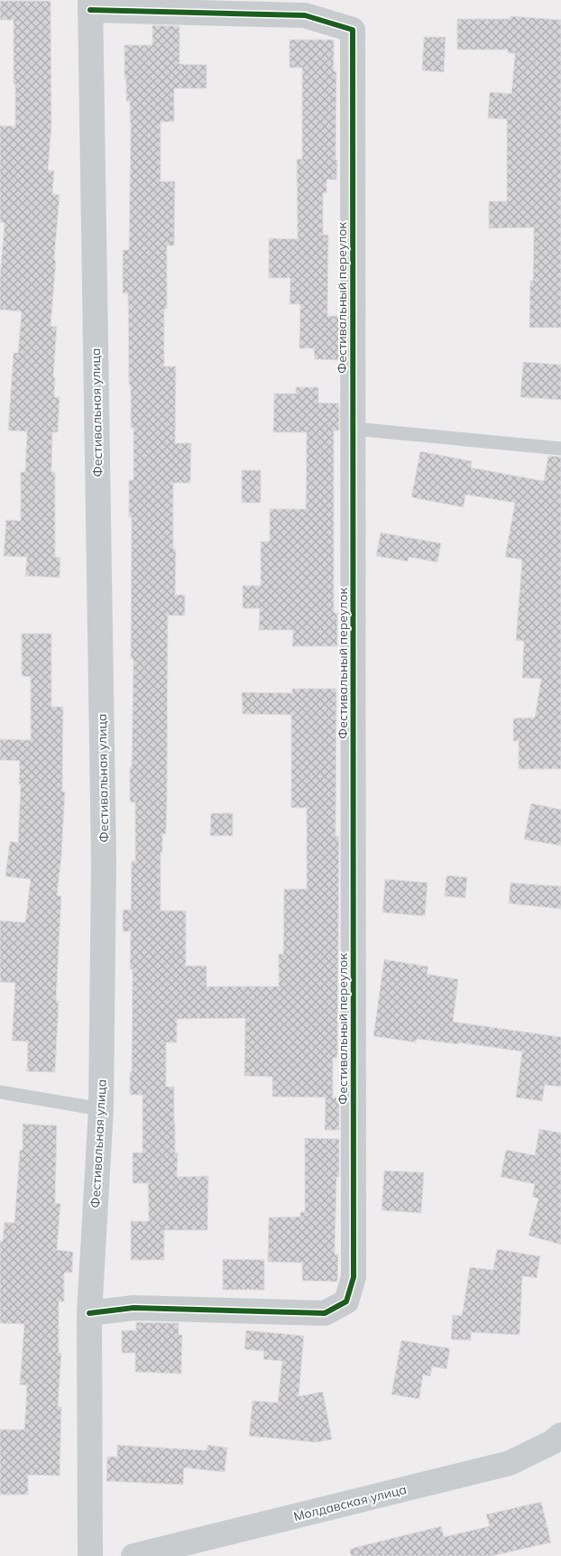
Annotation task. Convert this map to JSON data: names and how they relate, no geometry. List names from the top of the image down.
{
  "streets": {
    "street": ["Фестивальный переулок", "Фестивальная улица", "Молдавская улица"]
  },
  "crossings": [
    ["Фестивальный переулок", "Фестивальная улица"]
  ]
}
